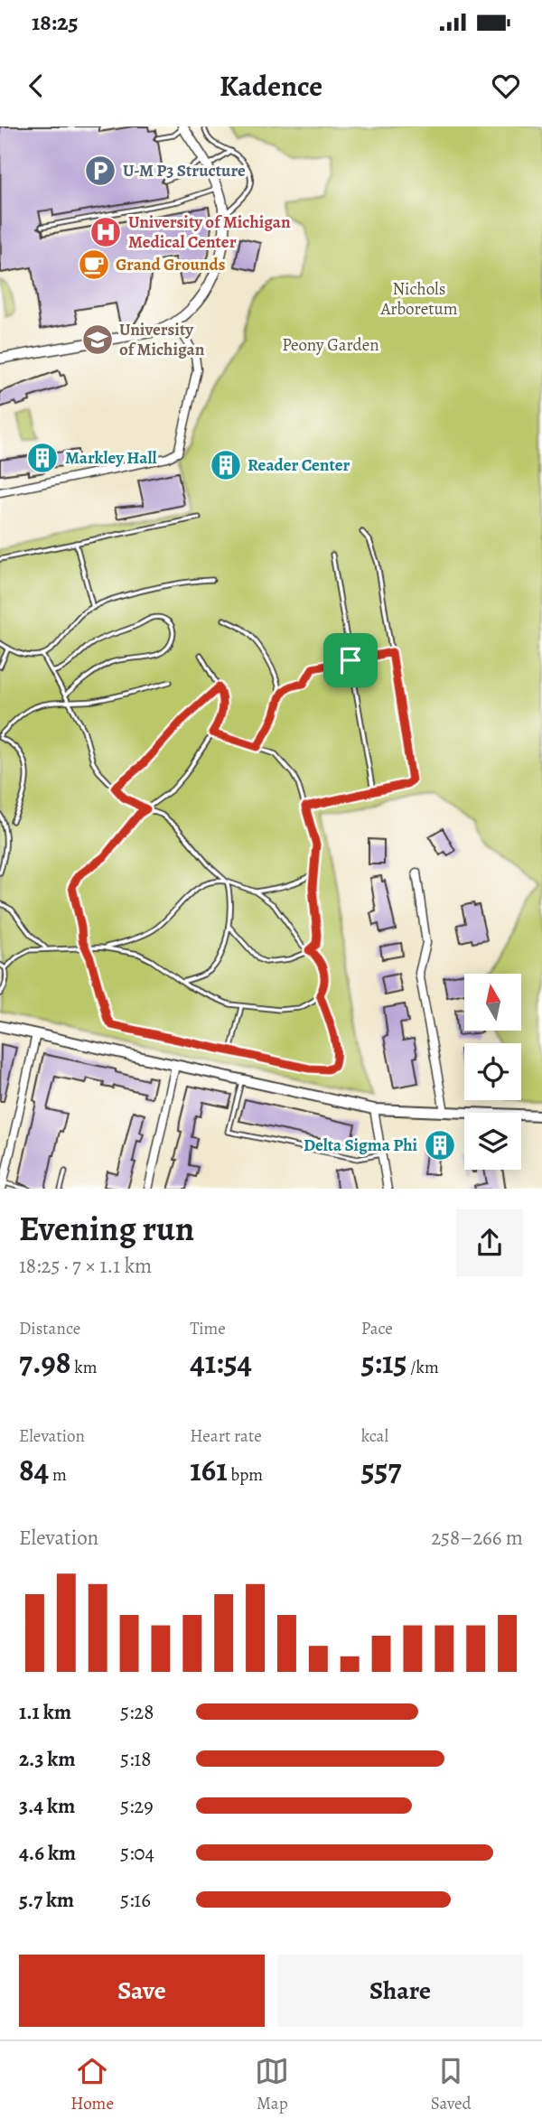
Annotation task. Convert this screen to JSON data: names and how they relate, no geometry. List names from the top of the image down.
{
  "parks": ["Nichols Arboretum", "Peony Garden"],
  "places": {
    "parking": ["U-M P3 Structure"],
    "hospital": ["University of Michigan Medical Center"],
    "cafe": ["Grand Grounds"],
    "school or university": ["University of Michigan"],
    "building": ["Markley Hall", "Reader Center", "Delta Sigma Phi"]
  },
  "north": "top",
  "page": {
    "status": "18:25",
    "header": "Kadence",
    "heading": ["Evening run", "18:25 · 7 × 1.1 km"],
    "stats": [
      ["Distance", "7.98 km"],
      ["Time", "41:54"],
      ["Pace", "5:15 /km"],
      ["Elevation", "84 m"],
      ["Heart rate", "161 bpm"],
      ["kcal", "557"]
    ],
    "chart": ["Elevation", "258–266 m"],
    "list": [
      {
        "name": "1.1 km",
        "note": "5:28"
      },
      {
        "name": "2.3 km",
        "note": "5:18"
      },
      {
        "name": "3.4 km",
        "note": "5:29"
      },
      {
        "name": "4.6 km",
        "note": "5:04"
      },
      {
        "name": "5.7 km",
        "note": "5:16"
      }
    ],
    "buttons": ["Save", "Share"],
    "tabs": ["Home", "Map", "Saved"]
  }
}
